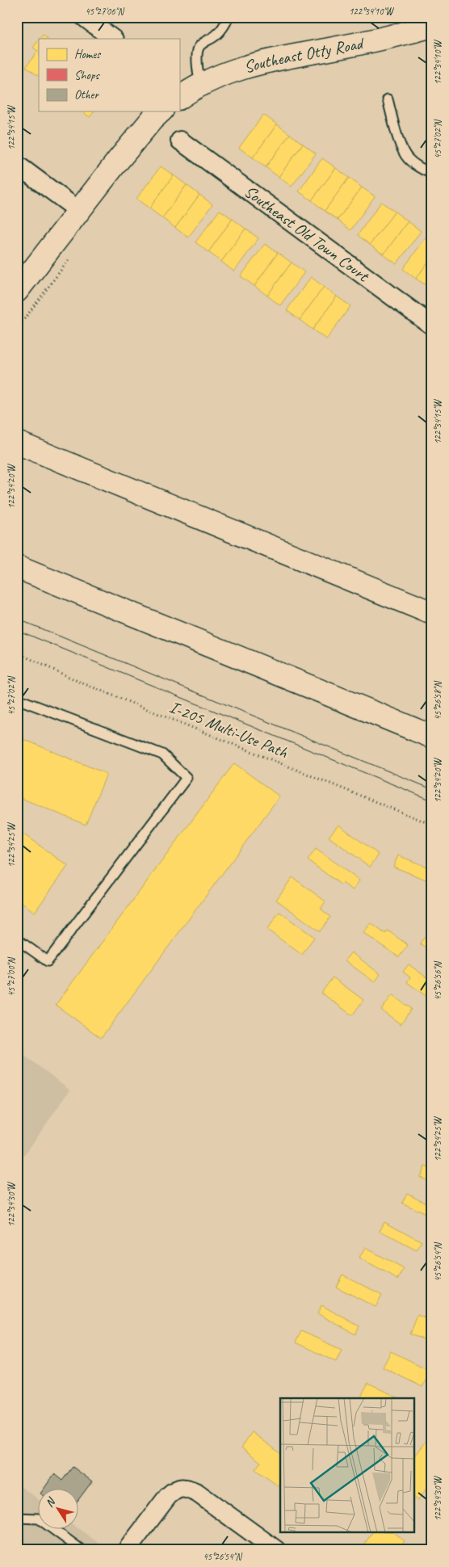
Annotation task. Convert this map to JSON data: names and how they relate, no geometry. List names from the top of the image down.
{
  "streets": {
    "main road": ["Southeast Otty Road"],
    "street": ["Southeast Old Town Court"],
    "path": ["I-205 Multi-Use Path"]
  },
  "legend": ["Homes", "Shops", "Other"],
  "north": "top left",
  "coordinates": [
    "45°27'06\"N",
    "122°34'10\"W",
    "122°34'15\"W",
    "45°27'02\"N",
    "122°34'20\"W",
    "45°26'58\"N",
    "122°34'25\"W",
    "45°27'00\"N",
    "45°26'56\"N",
    "122°34'30\"W",
    "45°26'54\"N"
  ]
}
